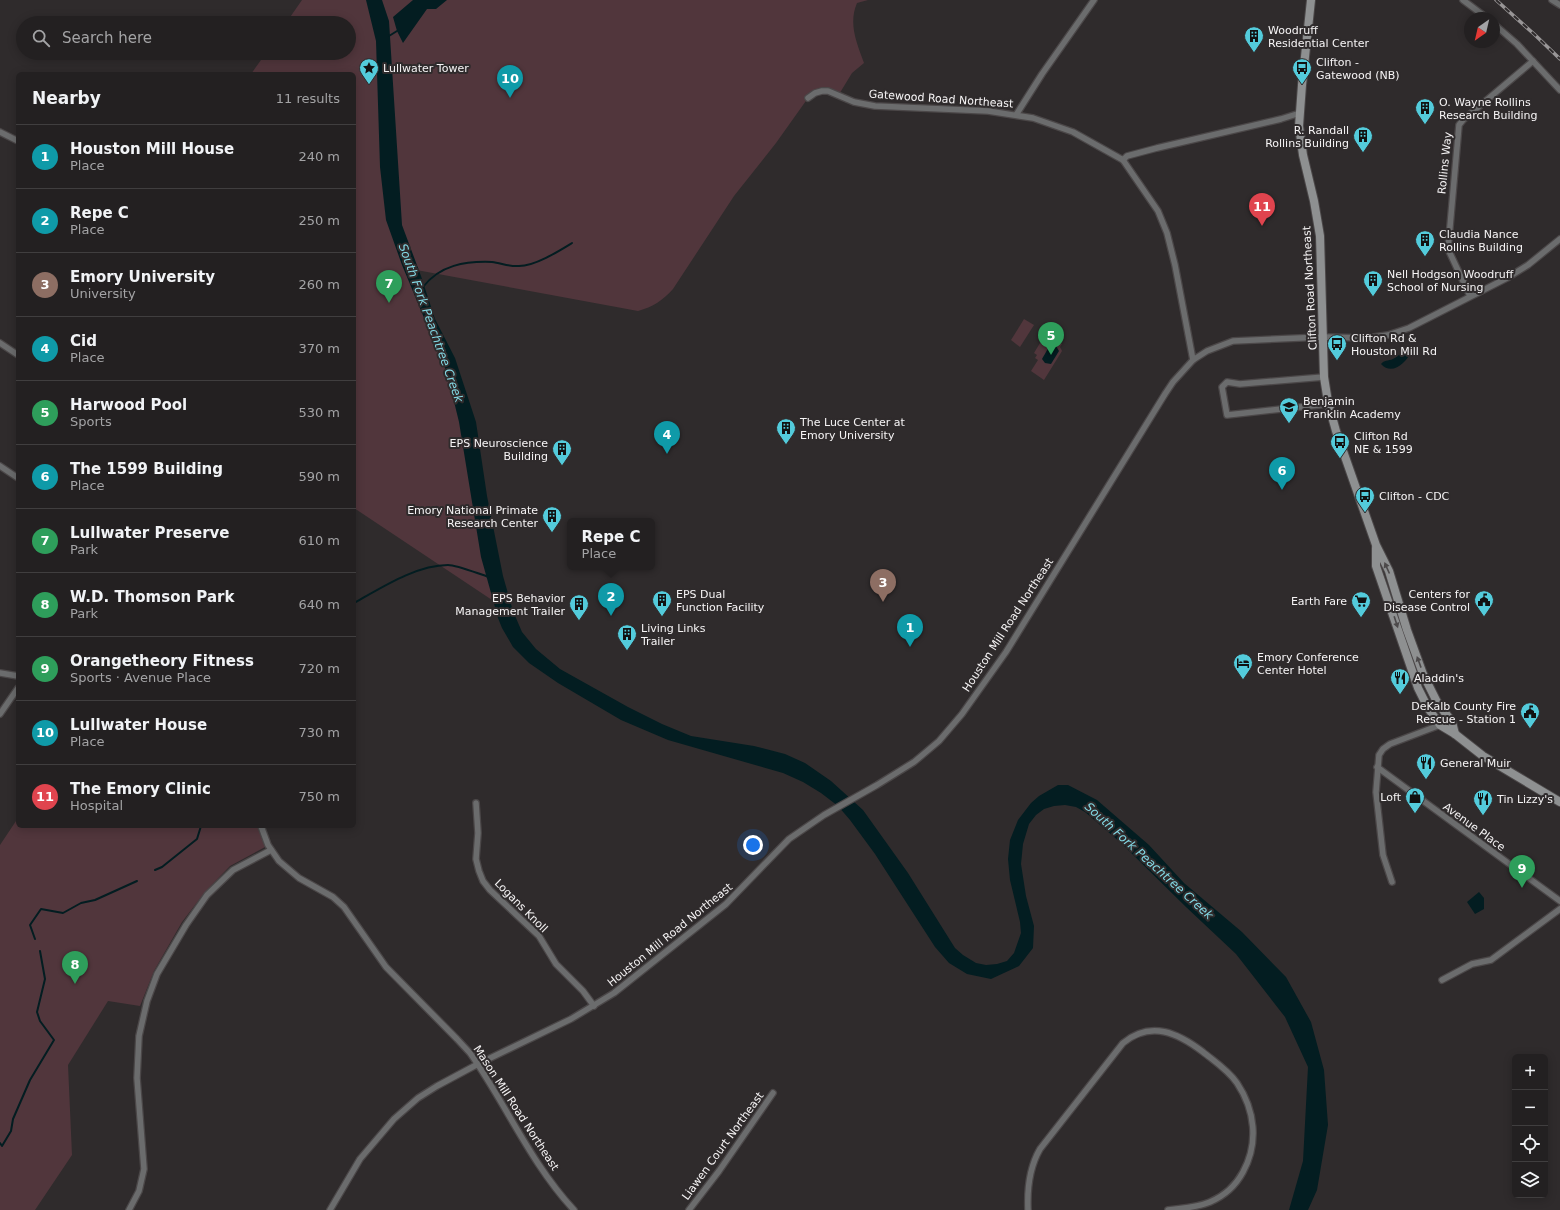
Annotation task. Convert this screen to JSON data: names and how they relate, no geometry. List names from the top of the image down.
{
  "streets": {
    "main road": ["Clifton Road Northeast"],
    "street": [
      "Gatewood Road Northeast",
      "Rollins Way",
      "Houston Mill Road Northeast",
      "Avenue Place",
      "Logans Knoll",
      "Mason Mill Road Northeast",
      "Liawen Court Northeast"
    ]
  },
  "crossings": [
    ["Rollins Way", "Houston Mill Road Northeast"],
    ["Clifton Road Northeast", "Houston Mill Road Northeast"],
    ["Houston Mill Road Northeast", "Logans Knoll"],
    ["Houston Mill Road Northeast", "Mason Mill Road Northeast"]
  ],
  "water": ["South Fork Peachtree Creek"],
  "places": {
    "building": [
      "Woodruff Residential Center",
      "O. Wayne Rollins Research Building",
      "R. Randall Rollins Building",
      "Claudia Nance Rollins Building",
      "Nell Hodgson Woodruff School of Nursing",
      "The Luce Center at Emory University",
      "EPS Neuroscience Building",
      "Emory National Primate Research Center",
      "EPS Dual Function Facility",
      "EPS Behavior Management Trailer",
      "Living Links Trailer"
    ],
    "place": ["Lullwater Tower"],
    "bus stop": [
      "Clifton - Gatewood (NB)",
      "Clifton Rd & Houston Mill Rd",
      "Clifton Rd NE & 1599",
      "Clifton - CDC"
    ],
    "school or university": ["Benjamin Franklin Academy"],
    "public building": ["Centers for Disease Control", "DeKalb County Fire Rescue - Station 1"],
    "supermarket": ["Earth Fare"],
    "hotel": ["Emory Conference Center Hotel"],
    "restaurant": ["Aladdin's", "General Muir", "Tin Lizzy's"],
    "shop": ["Loft"]
  },
  "north": "bottom left",
  "page": {
    "search": "Search here",
    "pins": [
      "10",
      "11",
      "7",
      "5",
      "4",
      "6",
      "3",
      "2",
      "1",
      "9",
      "8"
    ],
    "heading": ["Nearby", "11 results"],
    "list": [
      {
        "mark": "1",
        "name": "Houston Mill House",
        "note": "Place",
        "value": "240 m"
      },
      {
        "mark": "2",
        "name": "Repe C",
        "note": "Place",
        "value": "250 m"
      },
      {
        "mark": "3",
        "name": "Emory University",
        "note": "University",
        "value": "260 m"
      },
      {
        "mark": "4",
        "name": "Cid",
        "note": "Place",
        "value": "370 m"
      },
      {
        "mark": "5",
        "name": "Harwood Pool",
        "note": "Sports",
        "value": "530 m"
      },
      {
        "mark": "6",
        "name": "The 1599 Building",
        "note": "Place",
        "value": "590 m"
      },
      {
        "mark": "7",
        "name": "Lullwater Preserve",
        "note": "Park",
        "value": "610 m"
      },
      {
        "mark": "8",
        "name": "W.D. Thomson Park",
        "note": "Park",
        "value": "640 m"
      },
      {
        "mark": "9",
        "name": "Orangetheory Fitness",
        "note": "Sports · Avenue Place",
        "value": "720 m"
      },
      {
        "mark": "10",
        "name": "Lullwater House",
        "note": "Place",
        "value": "730 m"
      },
      {
        "mark": "11",
        "name": "The Emory Clinic",
        "note": "Hospital",
        "value": "750 m"
      }
    ],
    "popup": ["Repe C", "Place"],
    "map_buttons": ["+", "−"]
  }
}
